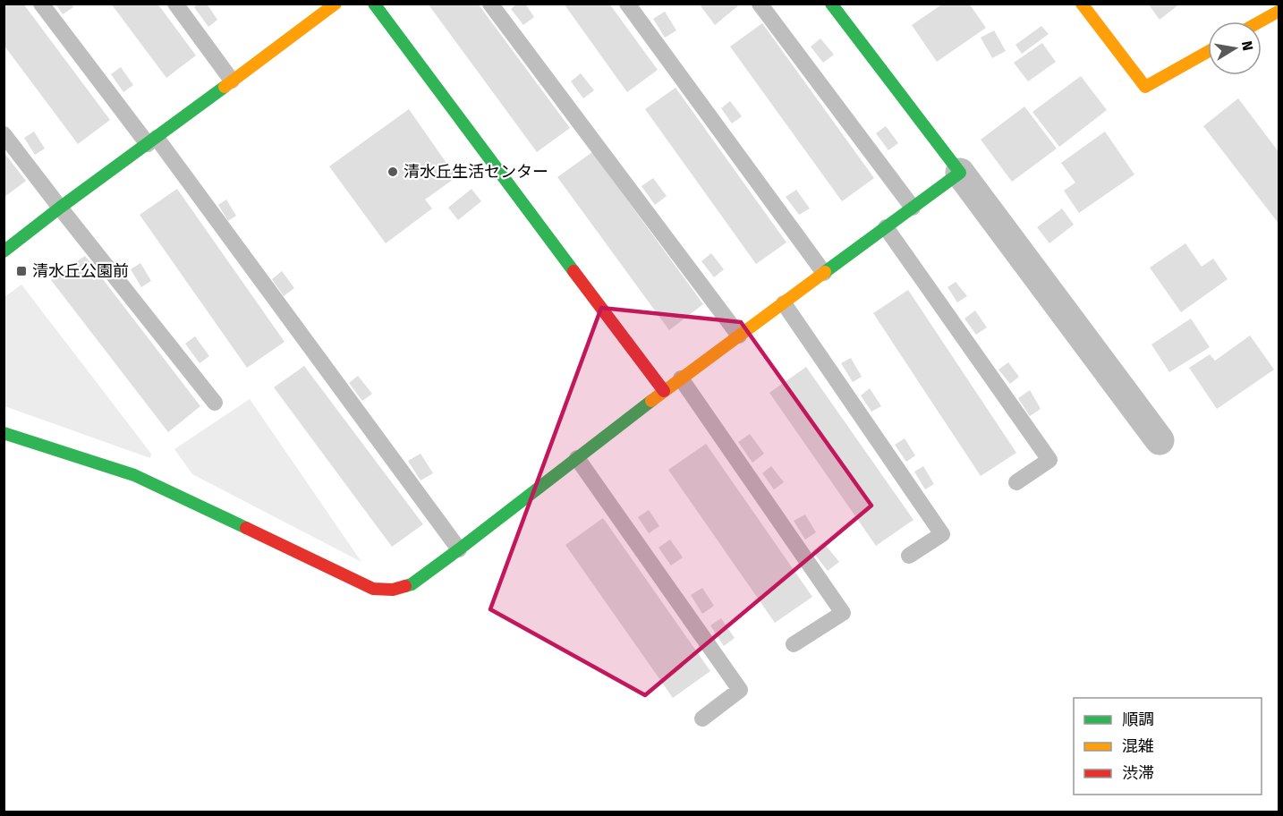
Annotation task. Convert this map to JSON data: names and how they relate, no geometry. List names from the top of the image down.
{
  "places": {
    "other": ["清水丘生活センター"],
    "transit": ["清水丘公園前"]
  },
  "legend": ["順調", "混雑", "渋滞"],
  "north": "right"
}
